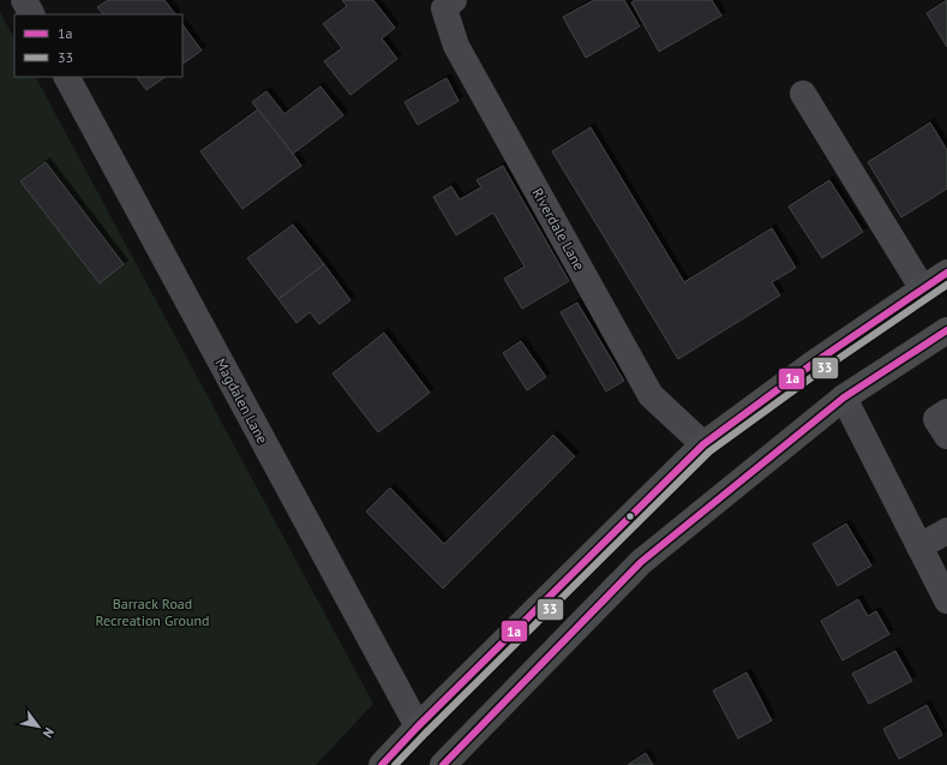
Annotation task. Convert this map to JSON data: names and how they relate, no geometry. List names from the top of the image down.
{
  "streets": {
    "street": ["Riverdale Lane", "Magdalen Lane"]
  },
  "parks": ["Barrack Road Recreation Ground"],
  "lines": ["transit line 1a", "transit line 33"],
  "legend": ["1a", "33"],
  "north": "bottom right"
}
